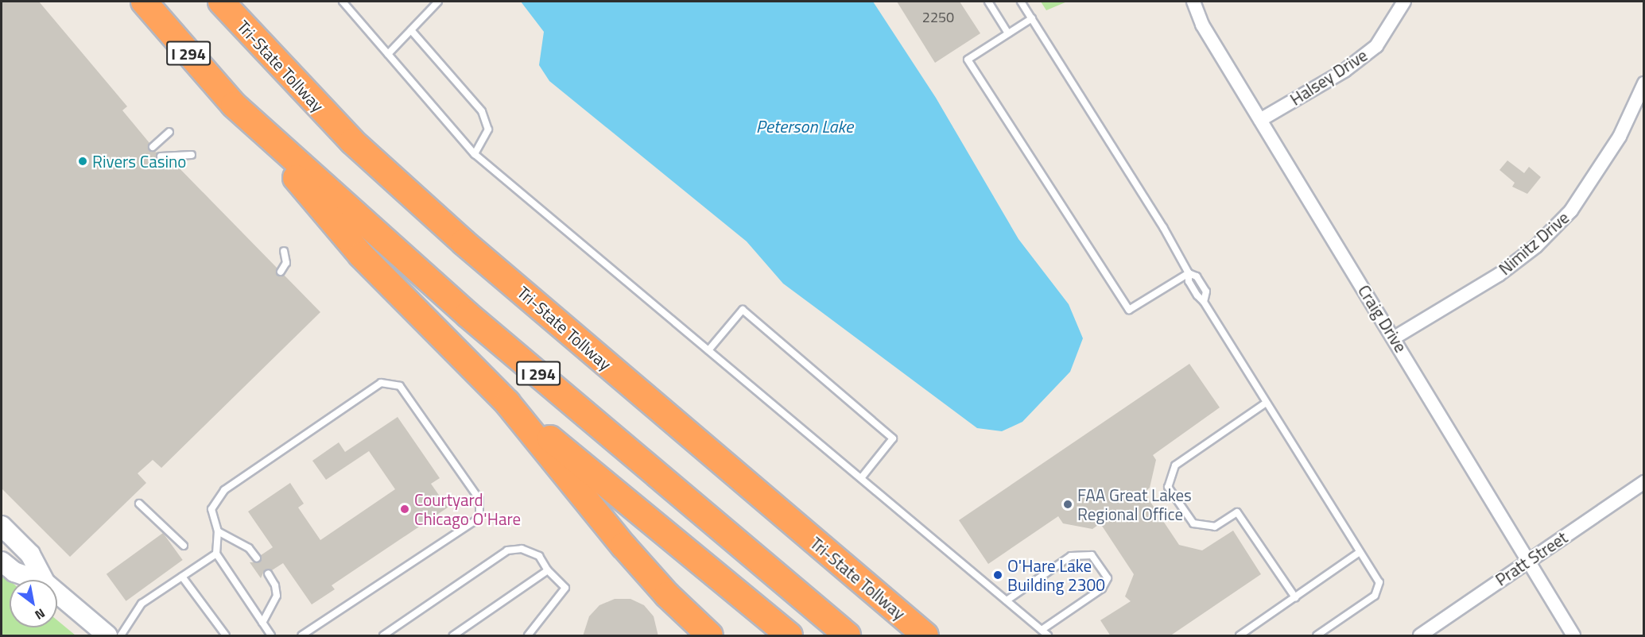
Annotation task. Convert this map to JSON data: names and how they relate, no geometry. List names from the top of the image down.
{
  "streets": {
    "highway": ["I 294", "Tri-State Tollway"],
    "street": [
      "Halsey Drive",
      "Nimitz Drive",
      "Craig Drive",
      "Pratt Street"
    ]
  },
  "crossings": [
    ["Halsey Drive", "Craig Drive"],
    ["Nimitz Drive", "Craig Drive"],
    ["Craig Drive", "Pratt Street"]
  ],
  "water": ["Peterson Lake"],
  "places": [
    "Rivers Casino",
    "FAA Great Lakes Regional Office",
    "Courtyard Chicago O'Hare",
    "O'Hare Lake Building 2300"
  ],
  "house_numbers": ["2250"],
  "north": "bottom right"
}
